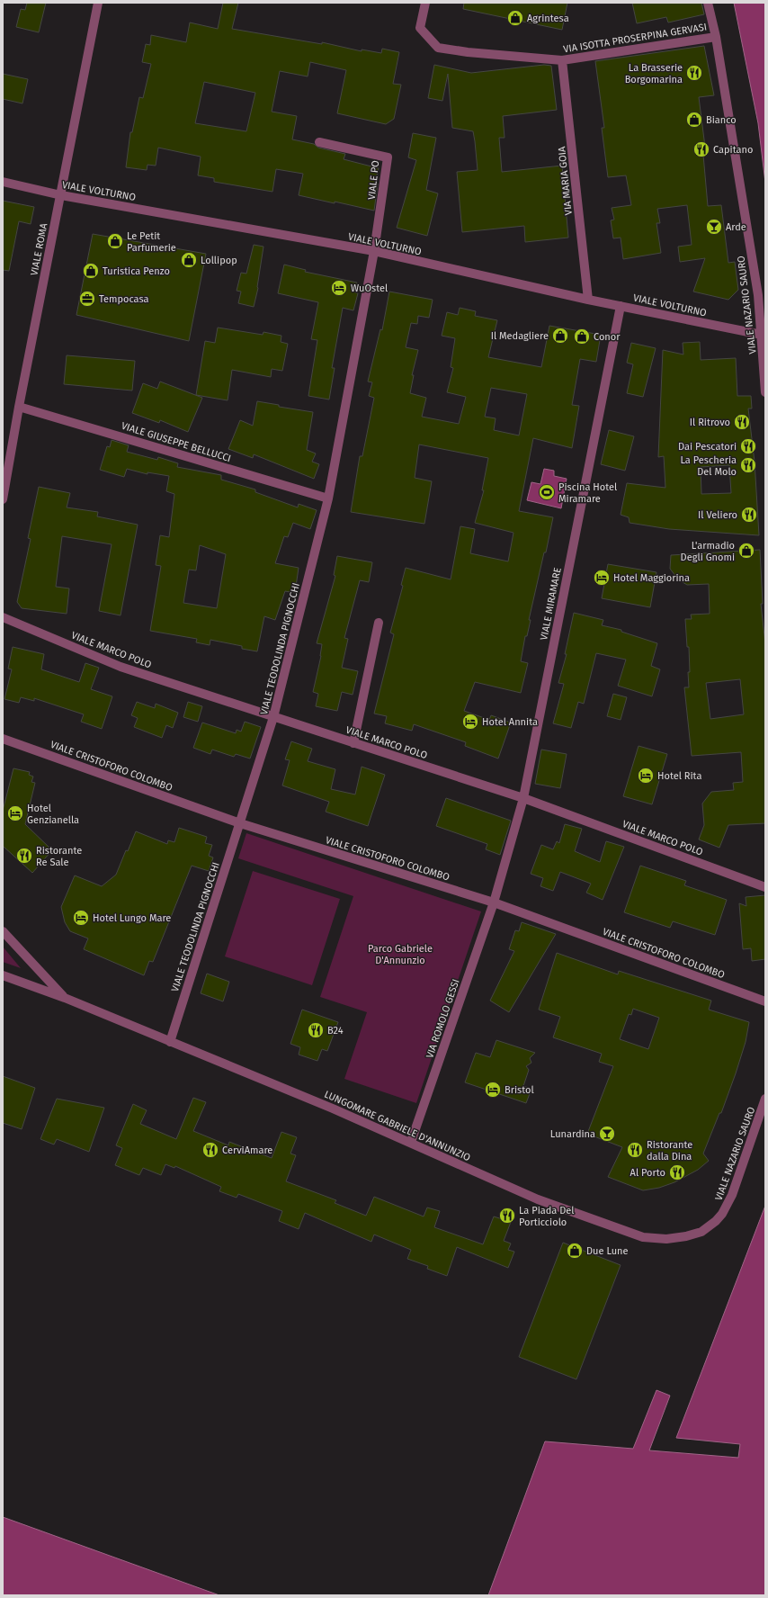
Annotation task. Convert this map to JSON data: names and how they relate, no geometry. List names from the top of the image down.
{
  "streets": {
    "street": [
      "VIA ISOTTA PROSERPINA GERVASI",
      "VIALE PO",
      "VIA MARIA GOIA",
      "VIALE VOLTURNO",
      "VIALE ROMA",
      "VIALE NAZARIO SAURO",
      "VIALE GIUSEPPE BELLUCCI",
      "VIALE MIRAMARE",
      "VIALE TEODOLINDA PIGNOCCHI",
      "VIALE MARCO POLO",
      "VIALE CRISTOFORO COLOMBO",
      "VIA ROMOLO GESSI",
      "LUNGOMARE GABRIELE D'ANNUNZIO"
    ]
  },
  "crossings": [
    ["VIA ISOTTA PROSERPINA GERVASI", "VIA MARIA GOIA"],
    ["VIA ISOTTA PROSERPINA GERVASI", "VIALE NAZARIO SAURO"],
    ["VIALE PO", "VIALE VOLTURNO"],
    ["VIALE PO", "VIALE TEODOLINDA PIGNOCCHI"],
    ["VIA MARIA GOIA", "VIALE VOLTURNO"],
    ["VIALE VOLTURNO", "VIALE ROMA"],
    ["VIALE VOLTURNO", "VIALE NAZARIO SAURO"],
    ["VIALE VOLTURNO", "VIALE MIRAMARE"],
    ["VIALE VOLTURNO", "VIALE TEODOLINDA PIGNOCCHI"],
    ["VIALE ROMA", "VIALE GIUSEPPE BELLUCCI"],
    ["VIALE NAZARIO SAURO", "LUNGOMARE GABRIELE D'ANNUNZIO"],
    ["VIALE GIUSEPPE BELLUCCI", "VIALE TEODOLINDA PIGNOCCHI"],
    ["VIALE MIRAMARE", "VIALE MARCO POLO"],
    ["VIALE MIRAMARE", "VIALE CRISTOFORO COLOMBO"],
    ["VIALE MIRAMARE", "VIA ROMOLO GESSI"],
    ["VIALE TEODOLINDA PIGNOCCHI", "VIALE MARCO POLO"],
    ["VIALE TEODOLINDA PIGNOCCHI", "VIALE CRISTOFORO COLOMBO"],
    ["VIALE TEODOLINDA PIGNOCCHI", "LUNGOMARE GABRIELE D'ANNUNZIO"],
    ["VIALE CRISTOFORO COLOMBO", "VIA ROMOLO GESSI"],
    ["VIA ROMOLO GESSI", "LUNGOMARE GABRIELE D'ANNUNZIO"]
  ],
  "parks": ["Parco Gabriele D'Annunzio"],
  "places": {
    "shop": [
      "Agrintesa",
      "Bianco",
      "Le Petit Parfumerie",
      "Lollipop",
      "Turistica Penzo",
      "Il Medagliere",
      "Conor",
      "L'armadio Degli Gnomi",
      "Due Lune"
    ],
    "restaurant": [
      "La Brasserie Borgomarina",
      "Capitano",
      "Il Ritrovo",
      "Dai Pescatori",
      "La Pescheria Del Molo",
      "Il Veliero",
      "Ristorante Re Sale",
      "B24",
      "CerviAmare",
      "Ristorante dalla Dina",
      "Al Porto",
      "La Piada Del Porticciolo"
    ],
    "bar": ["Arde", "Lunardina"],
    "hotel": [
      "WuOstel",
      "Hotel Maggiorina",
      "Hotel Annita",
      "Hotel Rita",
      "Hotel Genzianella",
      "Hotel Lungo Mare",
      "Bristol"
    ],
    "office": ["Tempocasa"],
    "sports": ["Piscina Hotel Miramare"]
  }
}
